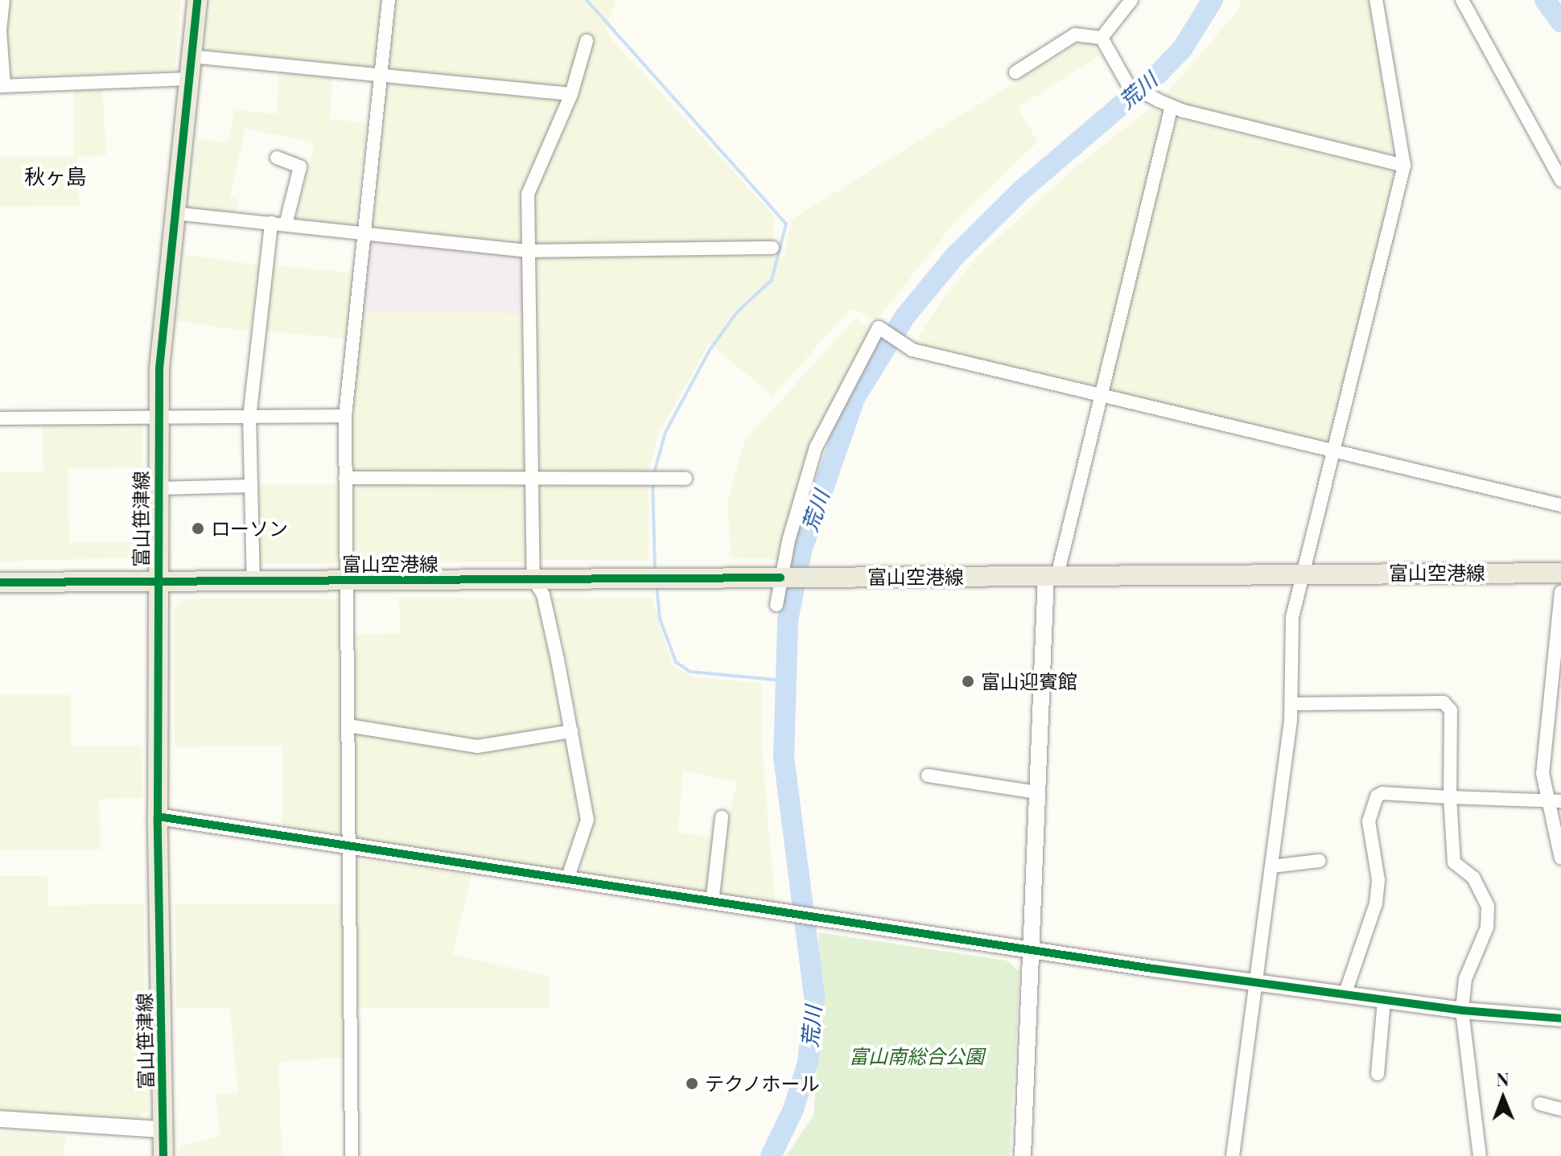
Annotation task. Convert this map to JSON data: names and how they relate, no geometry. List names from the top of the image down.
{
  "streets": {
    "main road": ["富山笹津線", "富山空港線"]
  },
  "crossings": [
    ["富山笹津線", "富山空港線"]
  ],
  "districts": ["秋ヶ島"],
  "water": ["荒川"],
  "parks": ["富山南総合公園"],
  "places": ["ローソン", "富山迎賓館", "テクノホール"],
  "north": "top"
}
